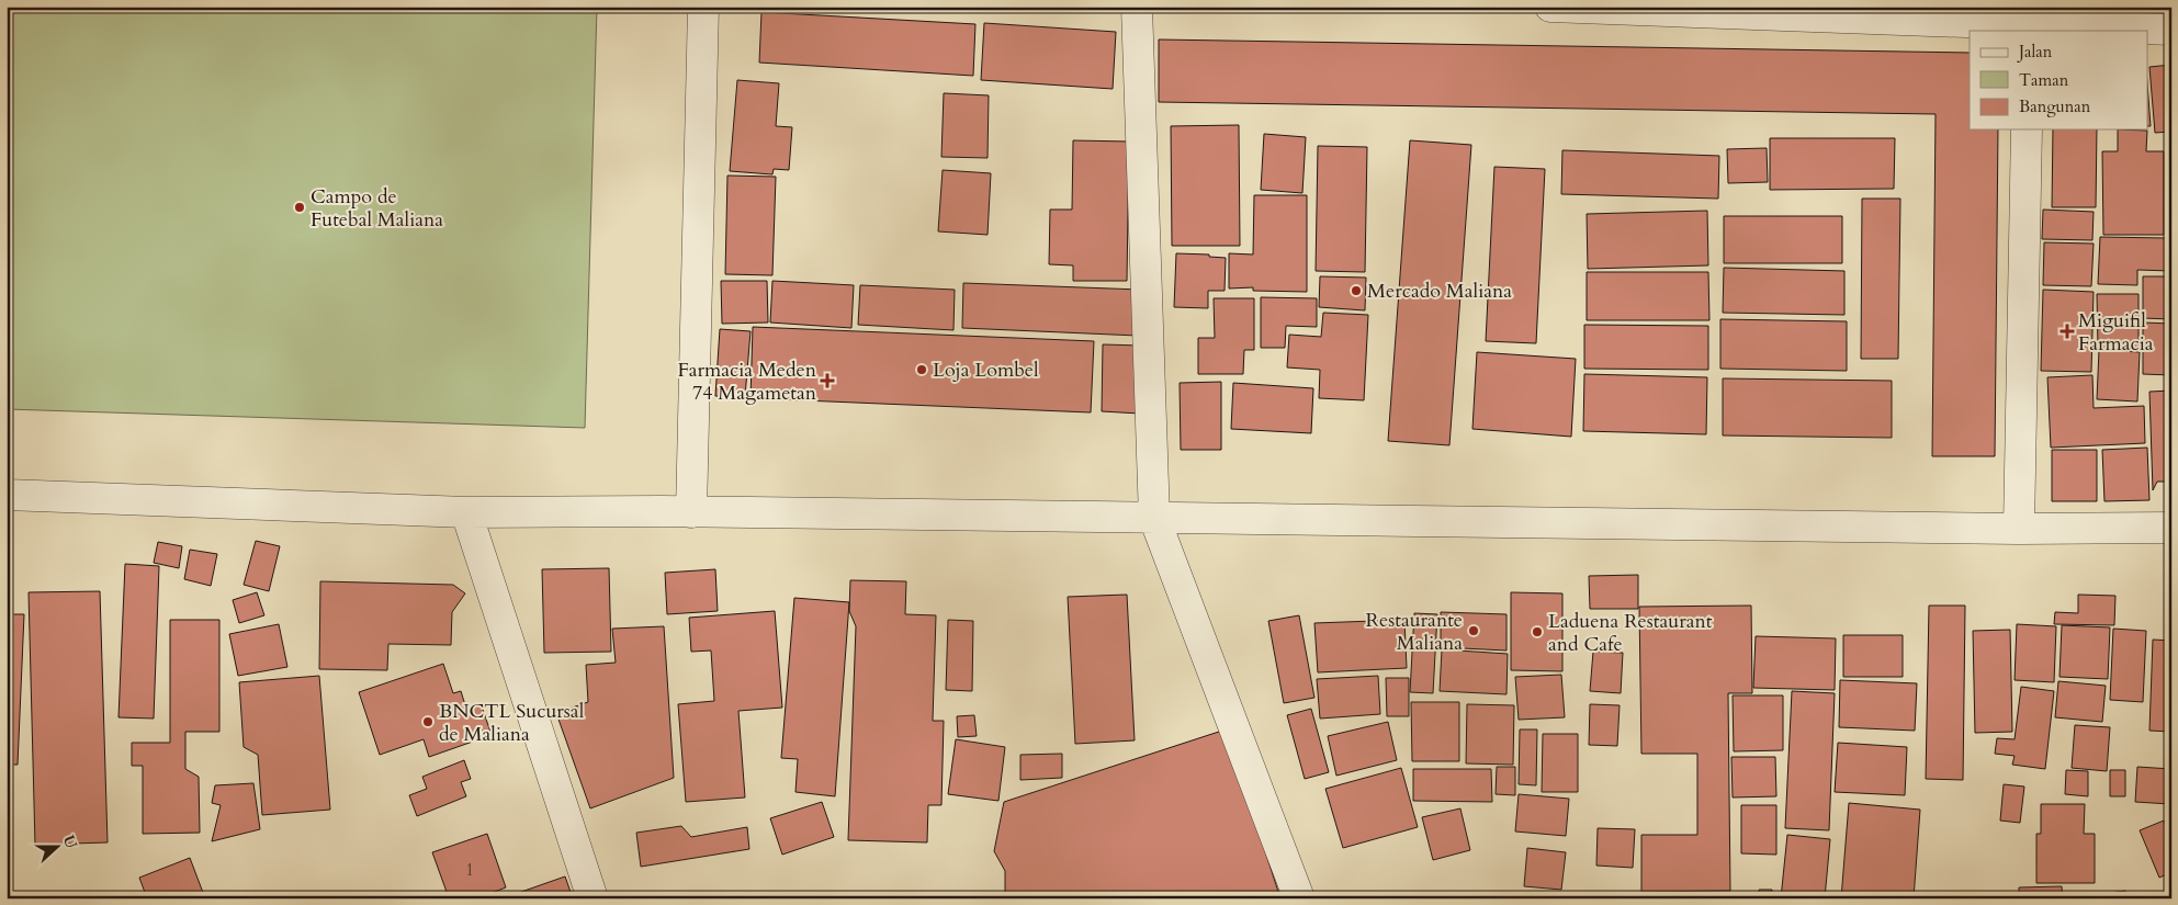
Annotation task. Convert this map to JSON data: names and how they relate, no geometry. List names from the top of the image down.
{
  "places": {
    "other": [
      "Campo de Futebal Maliana",
      "Mercado Maliana",
      "Loja Lombel",
      "Restaurante Maliana",
      "Laduena Restaurant and Cafe",
      "BNCTL Sucursal de Maliana"
    ],
    "health": ["Miguifil Farmacia", "Farmacia Meden 74 Magametan"]
  },
  "house_numbers": ["1"],
  "legend": ["Jalan", "Taman", "Bangunan"],
  "north": "right"
}
